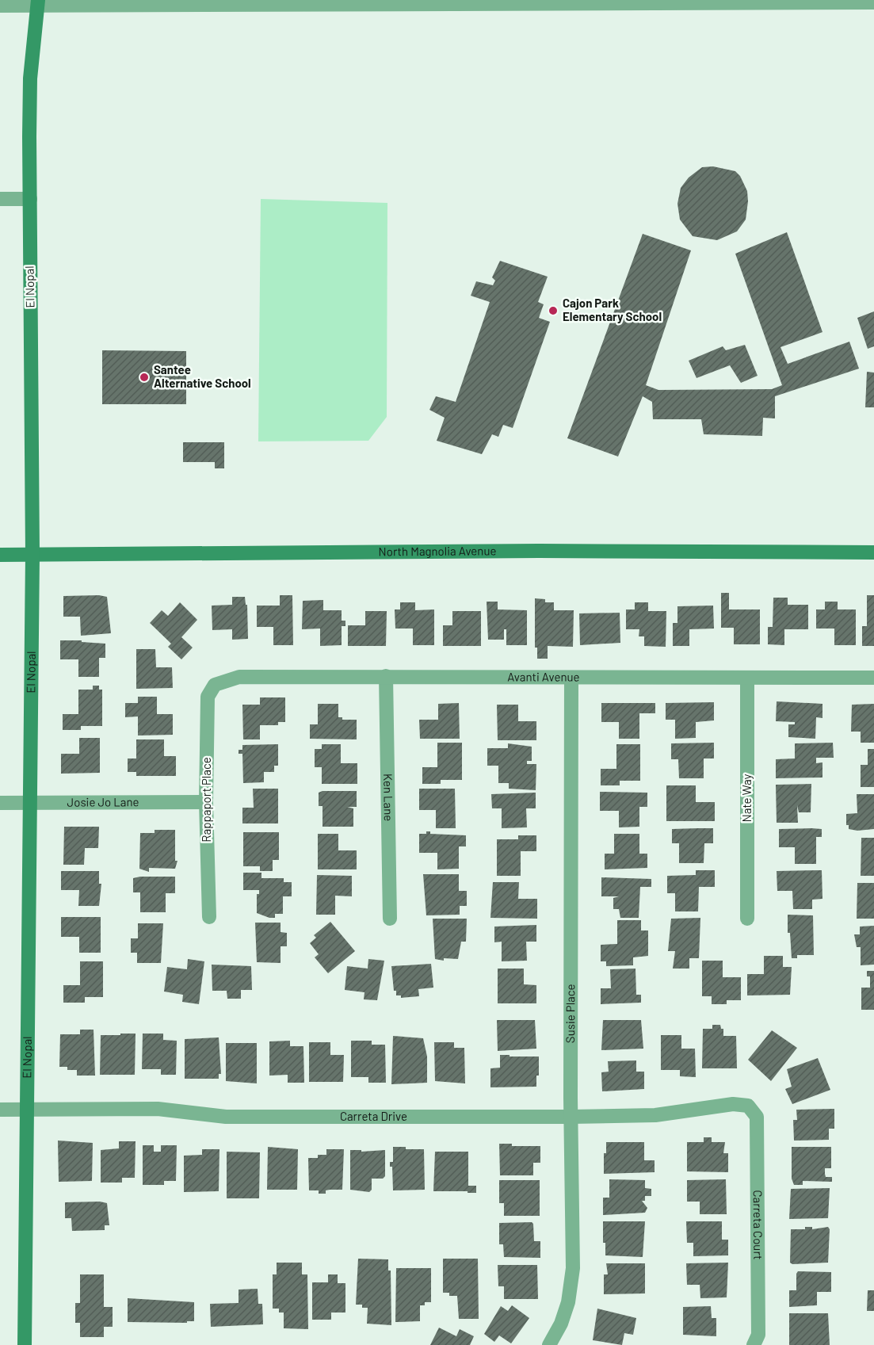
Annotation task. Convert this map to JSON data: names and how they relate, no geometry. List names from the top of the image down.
{
  "streets": {
    "main road": ["El Nopal", "North Magnolia Avenue"],
    "street": [
      "Avanti Avenue",
      "Ken Lane",
      "Nate Way",
      "Rappaport Place",
      "Josie Jo Lane",
      "Susie Place",
      "Carreta Drive",
      "Carreta Court"
    ]
  },
  "crossings": [
    ["El Nopal", "North Magnolia Avenue"],
    ["El Nopal", "Josie Jo Lane"],
    ["El Nopal", "Carreta Drive"],
    ["Avanti Avenue", "Ken Lane"],
    ["Avanti Avenue", "Nate Way"],
    ["Avanti Avenue", "Rappaport Place"],
    ["Avanti Avenue", "Susie Place"],
    ["Rappaport Place", "Josie Jo Lane"],
    ["Susie Place", "Carreta Drive"],
    ["Carreta Drive", "Carreta Court"]
  ],
  "places": ["Cajon Park Elementary School", "Santee Alternative School"]
}
